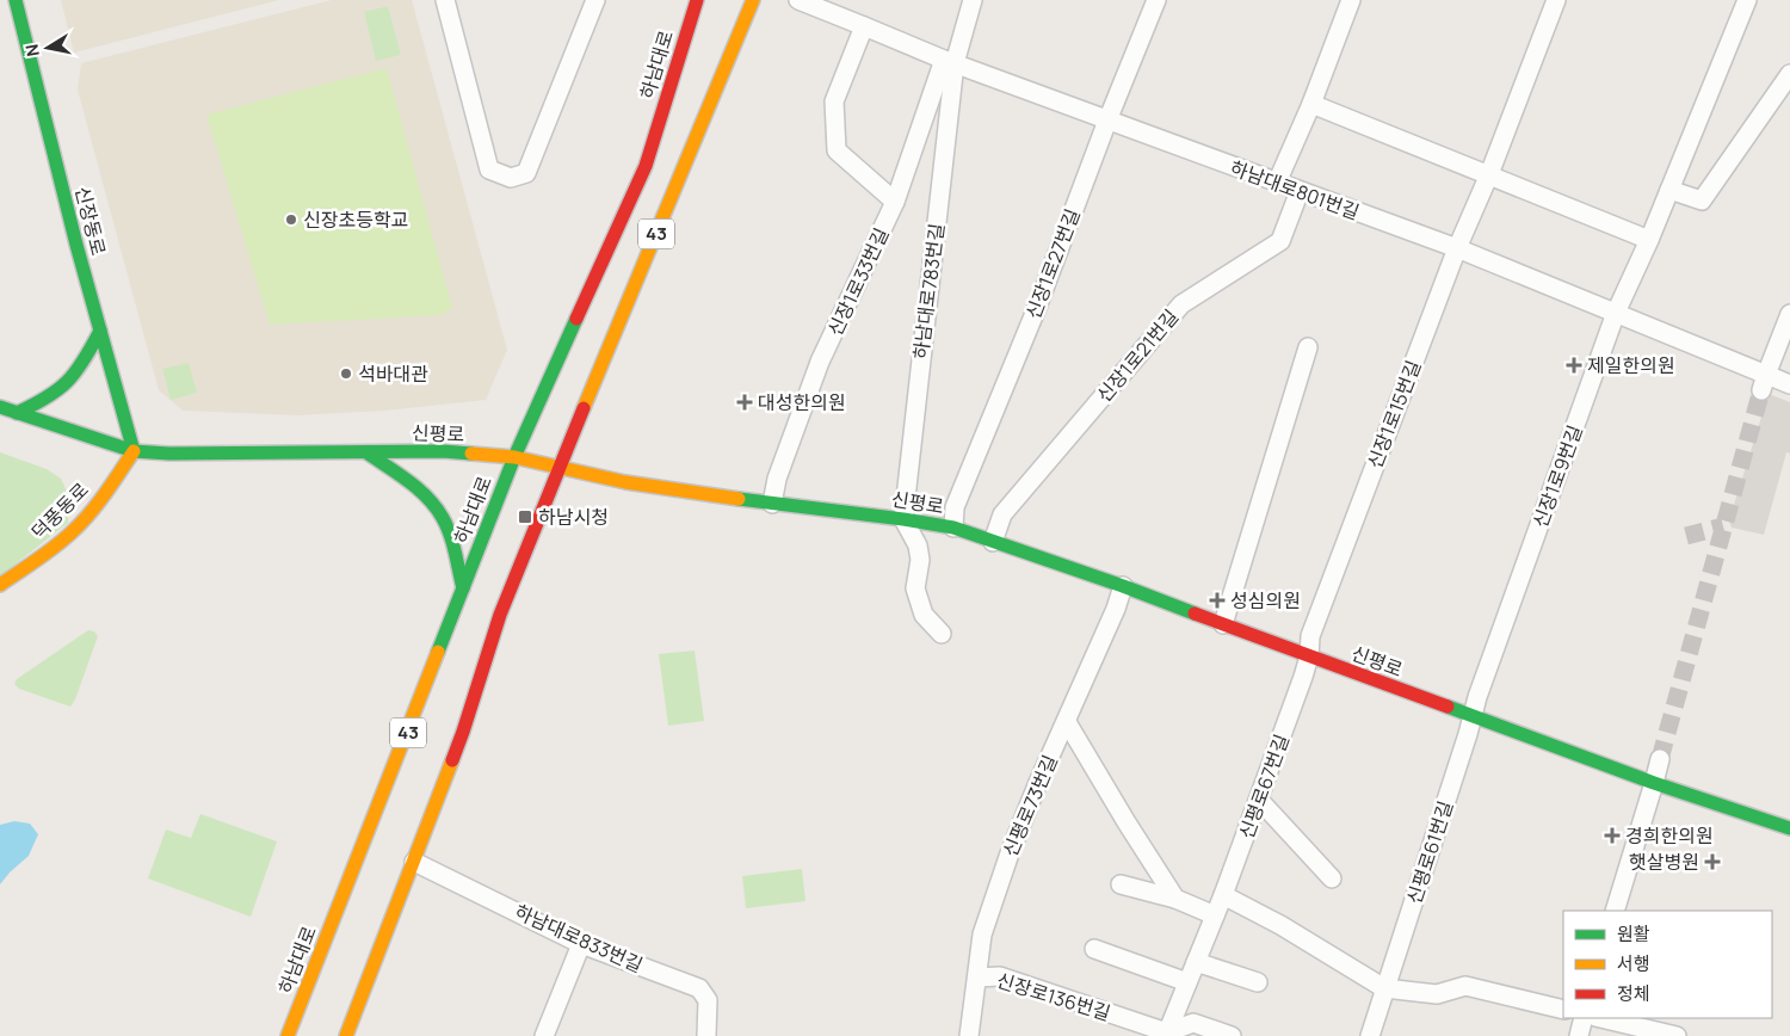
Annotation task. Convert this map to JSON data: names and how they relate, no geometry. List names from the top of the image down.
{
  "streets": {
    "main road": [
      "하남대로",
      "신장동로",
      "43",
      "신평로",
      "덕풍동로"
    ],
    "street": [
      "하남대로801번길",
      "신장1로27번길",
      "신장1로33번길",
      "하남대로783번길",
      "신장1로21번길",
      "신장1로15번길",
      "신장1로9번길",
      "신평로67번길",
      "신평로73번길",
      "신평로61번길",
      "하남대로833번길",
      "신장로136번길"
    ]
  },
  "crossings": [
    ["하남대로", "신평로"],
    ["하남대로801번길", "신장1로27번길"],
    ["하남대로801번길", "신장1로33번길"],
    ["하남대로801번길", "하남대로783번길"],
    ["하남대로801번길", "신장1로21번길"],
    ["하남대로801번길", "신장1로15번길"],
    ["하남대로801번길", "신장1로9번길"],
    ["신장동로", "신평로"],
    ["신장동로", "덕풍동로"],
    ["43", "신평로"],
    ["43", "하남대로833번길"],
    ["신장1로27번길", "신평로"],
    ["신장1로33번길", "하남대로783번길"],
    ["신장1로33번길", "신평로"],
    ["하남대로783번길", "신평로"],
    ["신장1로21번길", "신평로"],
    ["신장1로15번길", "신평로"],
    ["신장1로15번길", "신평로67번길"],
    ["신평로", "신장1로9번길"],
    ["신평로", "덕풍동로"],
    ["신평로", "신평로67번길"],
    ["신평로", "신평로73번길"],
    ["신평로", "신평로61번길"],
    ["신장1로9번길", "신평로61번길"],
    ["신평로67번길", "신장로136번길"],
    ["신평로73번길", "신장로136번길"]
  ],
  "places": {
    "other": ["신장초등학교", "석바대관"],
    "health": [
      "제일한의원",
      "대성한의원",
      "성심의원",
      "경희한의원",
      "햇살병원"
    ],
    "transit": ["하남시청"]
  },
  "legend": ["원활", "서행", "정체"],
  "north": "left"
}
